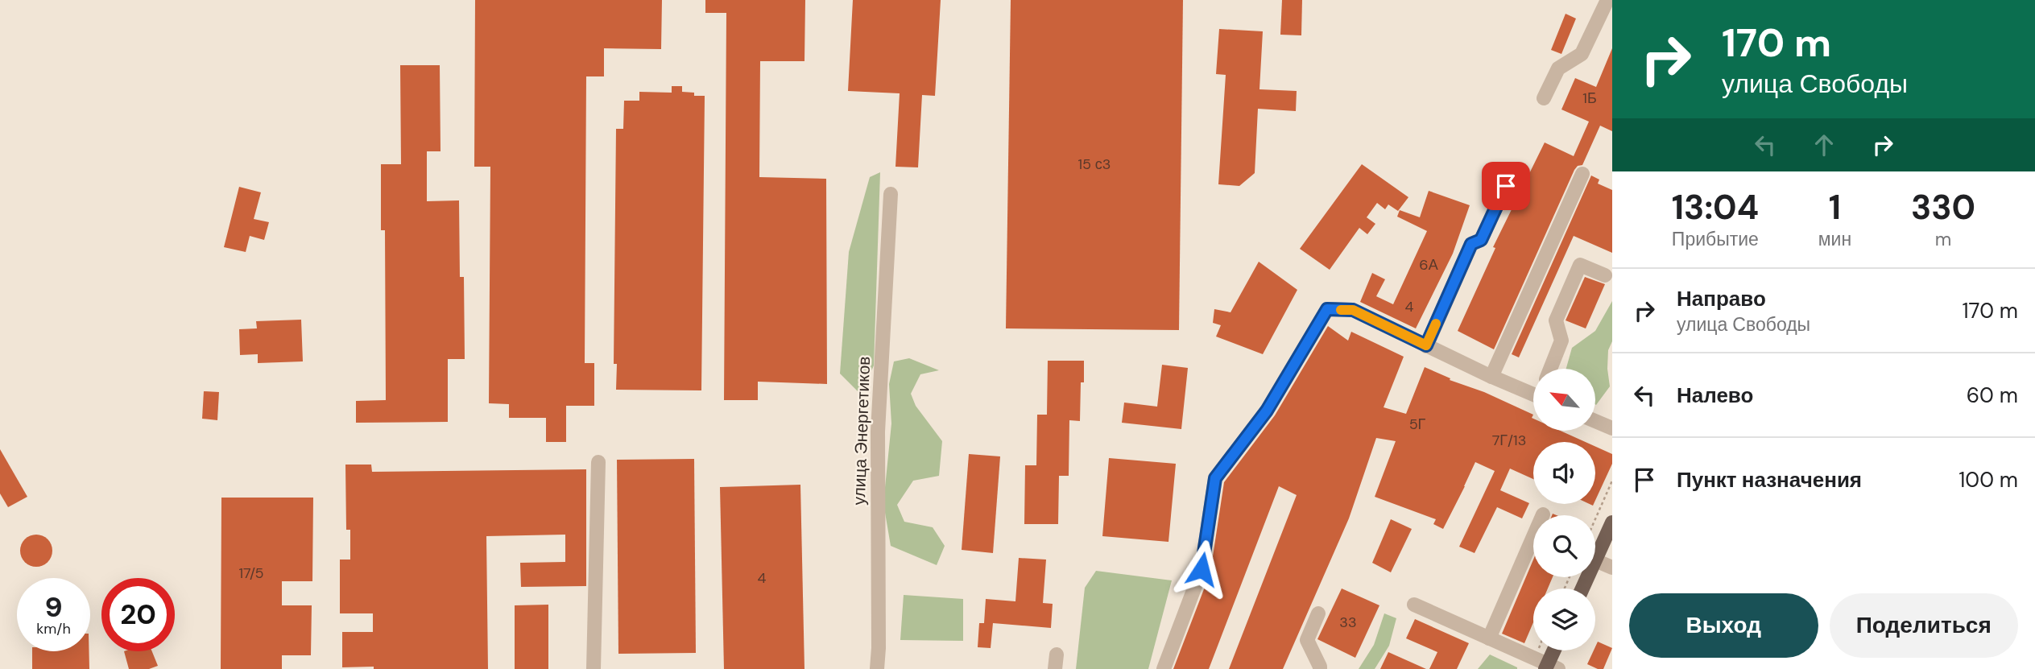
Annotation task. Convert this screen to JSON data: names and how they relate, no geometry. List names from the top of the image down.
{
  "streets": {
    "street": ["улица Энергетиков"]
  },
  "house_numbers": [
    "1Б",
    "15 с3",
    "6А",
    "4",
    "5Г",
    "7Г/13",
    "17/5",
    "4",
    "33"
  ],
  "north": "top left",
  "page": {
    "turn": ["170 m", "улица Свободы"],
    "eta": [
      "13:04",
      "Прибытие",
      "1",
      "мин",
      "330",
      "m"
    ],
    "list": [
      {
        "name": "Направо",
        "note": "улица Свободы",
        "value": "170 m"
      },
      {
        "name": "Налево",
        "value": "60 m"
      },
      {
        "name": "Пункт назначения",
        "value": "100 m"
      }
    ],
    "speed": "9 km/h",
    "limit": "20",
    "buttons": ["Выход", "Поделиться"]
  }
}
